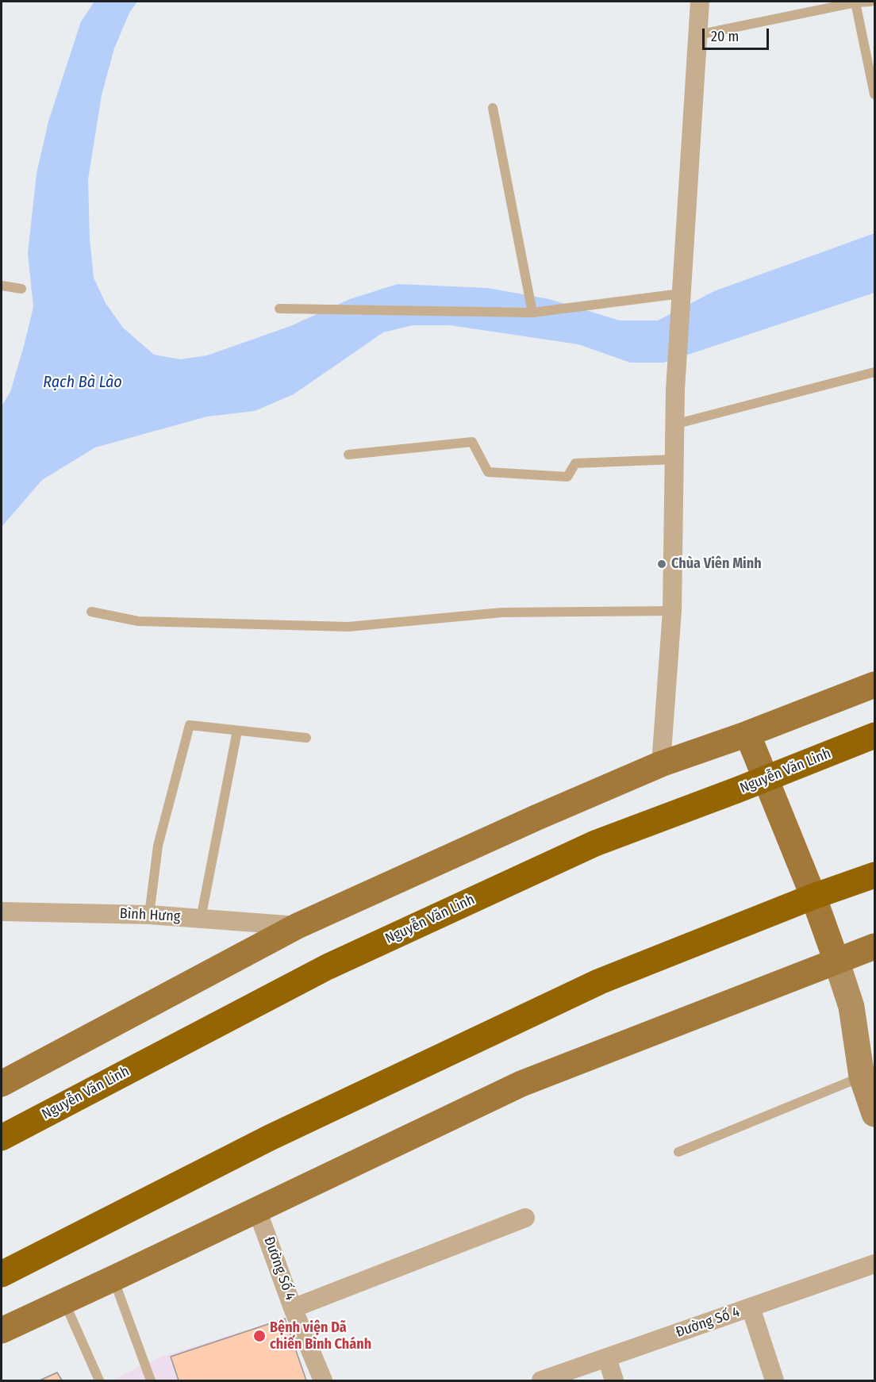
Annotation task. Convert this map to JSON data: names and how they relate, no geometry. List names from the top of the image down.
{
  "streets": {
    "highway": ["Nguyễn Văn Linh"],
    "street": ["Bình Hưng", "Đường Số 4"]
  },
  "water": ["Rạch Bà Lào"],
  "places": ["Chùa Viên Minh", "Bệnh viện Dã chiến Bình Chánh"],
  "scale_bar": "20 m"
}
